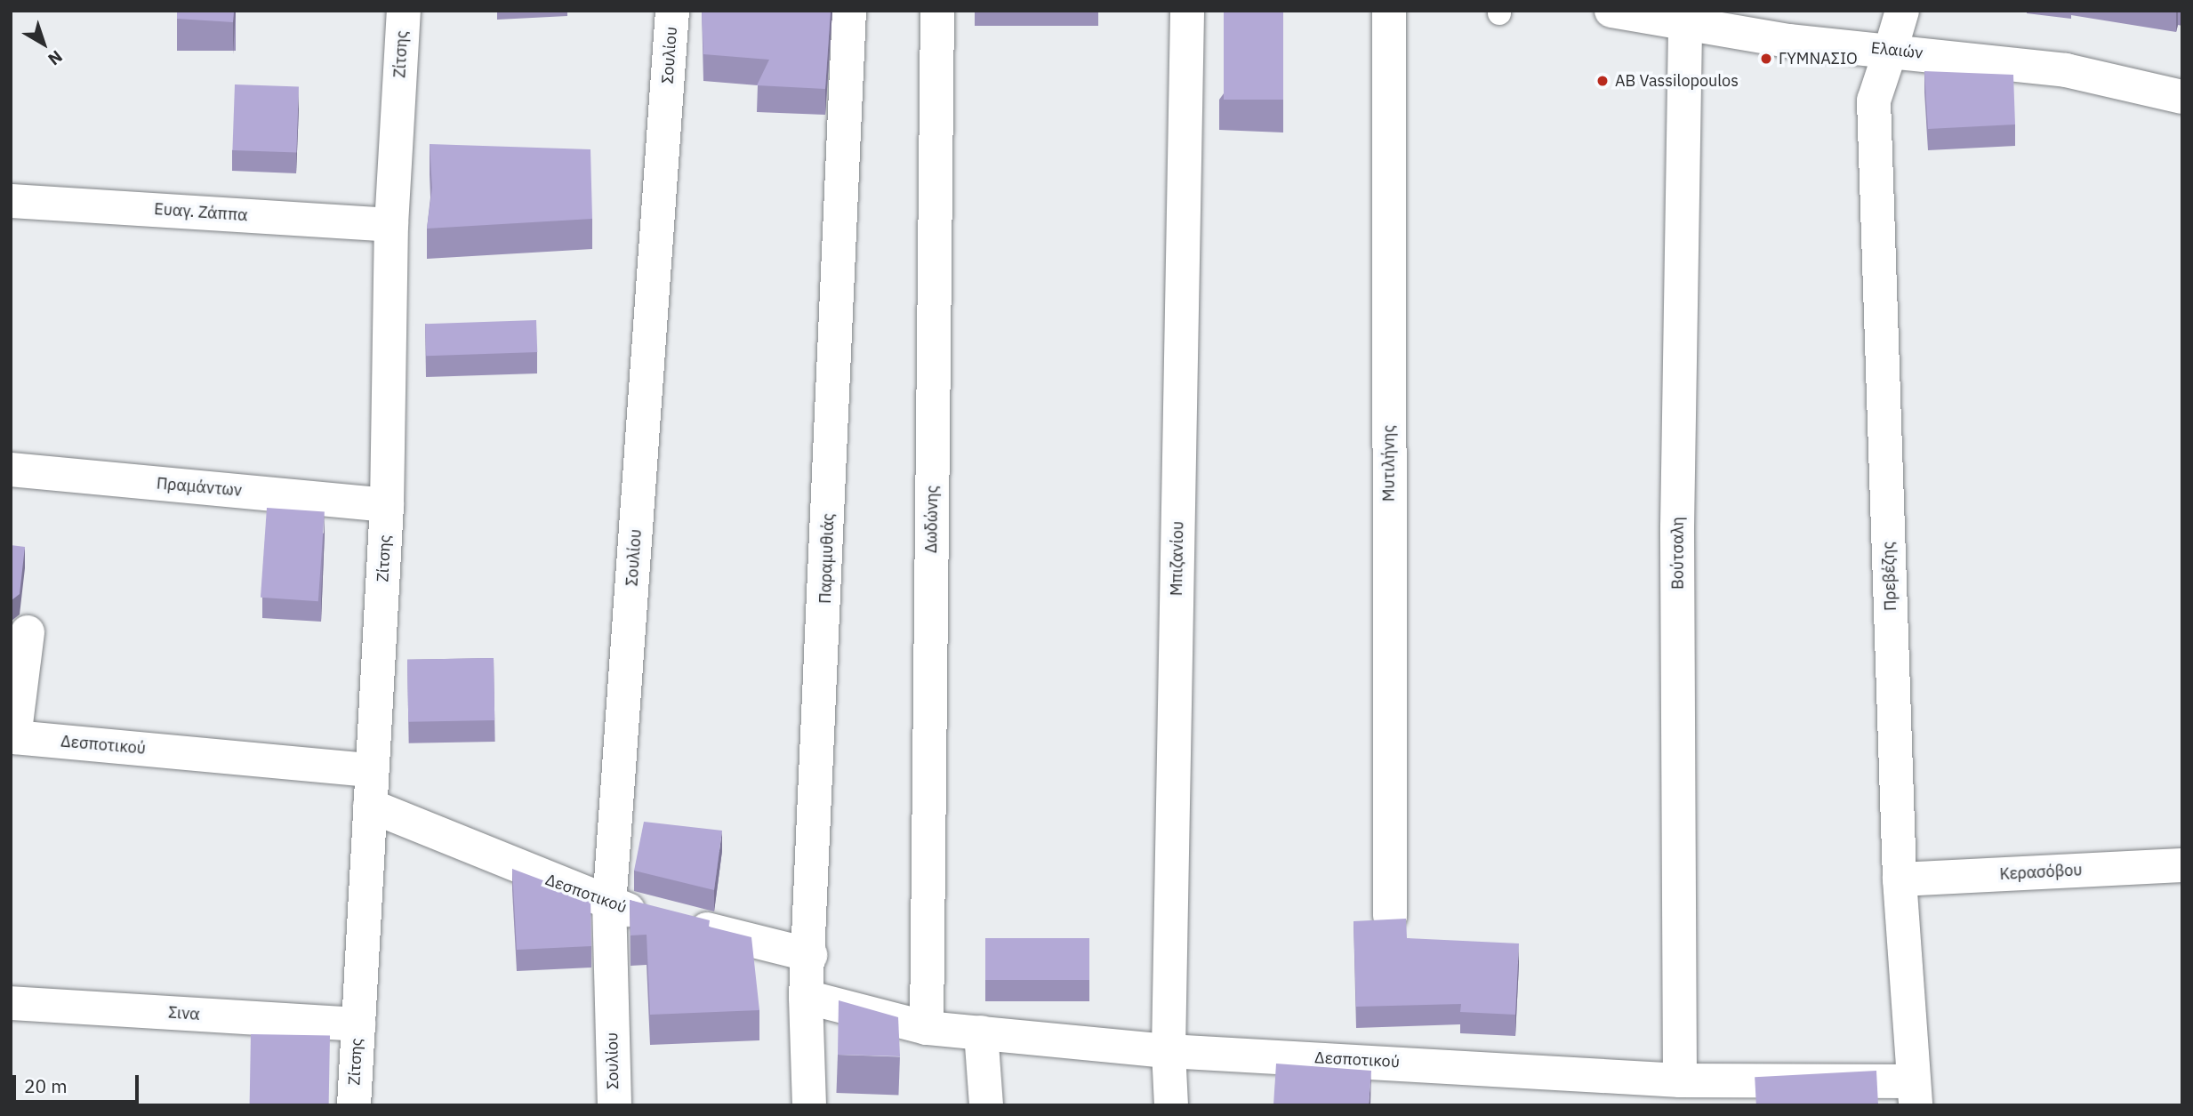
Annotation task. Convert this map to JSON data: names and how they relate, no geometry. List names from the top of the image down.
{
  "streets": {
    "street": [
      "Ελαιών",
      "Ζίτσης",
      "Σουλίου",
      "Ευαγ. Ζάππα",
      "Μυτιλήνης",
      "Πραμάντων",
      "Δωδώνης",
      "Βούτσαλη",
      "Παραμυθιάς",
      "Μπιζανίου",
      "Πρεβέζης",
      "Δεσποτικού",
      "Κερασόβου",
      "Σινα"
    ]
  },
  "crossings": [
    ["Ελαιών", "Βούτσαλη"],
    ["Ελαιών", "Πρεβέζης"],
    ["Ζίτσης", "Ευαγ. Ζάππα"],
    ["Ζίτσης", "Πραμάντων"],
    ["Ζίτσης", "Δεσποτικού"],
    ["Ζίτσης", "Σινα"],
    ["Σουλίου", "Δεσποτικού"],
    ["Δωδώνης", "Δεσποτικού"],
    ["Βούτσαλη", "Δεσποτικού"],
    ["Παραμυθιάς", "Δεσποτικού"],
    ["Μπιζανίου", "Δεσποτικού"],
    ["Πρεβέζης", "Δεσποτικού"],
    ["Πρεβέζης", "Κερασόβου"]
  ],
  "places": ["ΓΥΜΝΑΣΙΟ", "AB Vassilopoulos"],
  "scale_bar": "20 m",
  "north": "bottom right"
}
